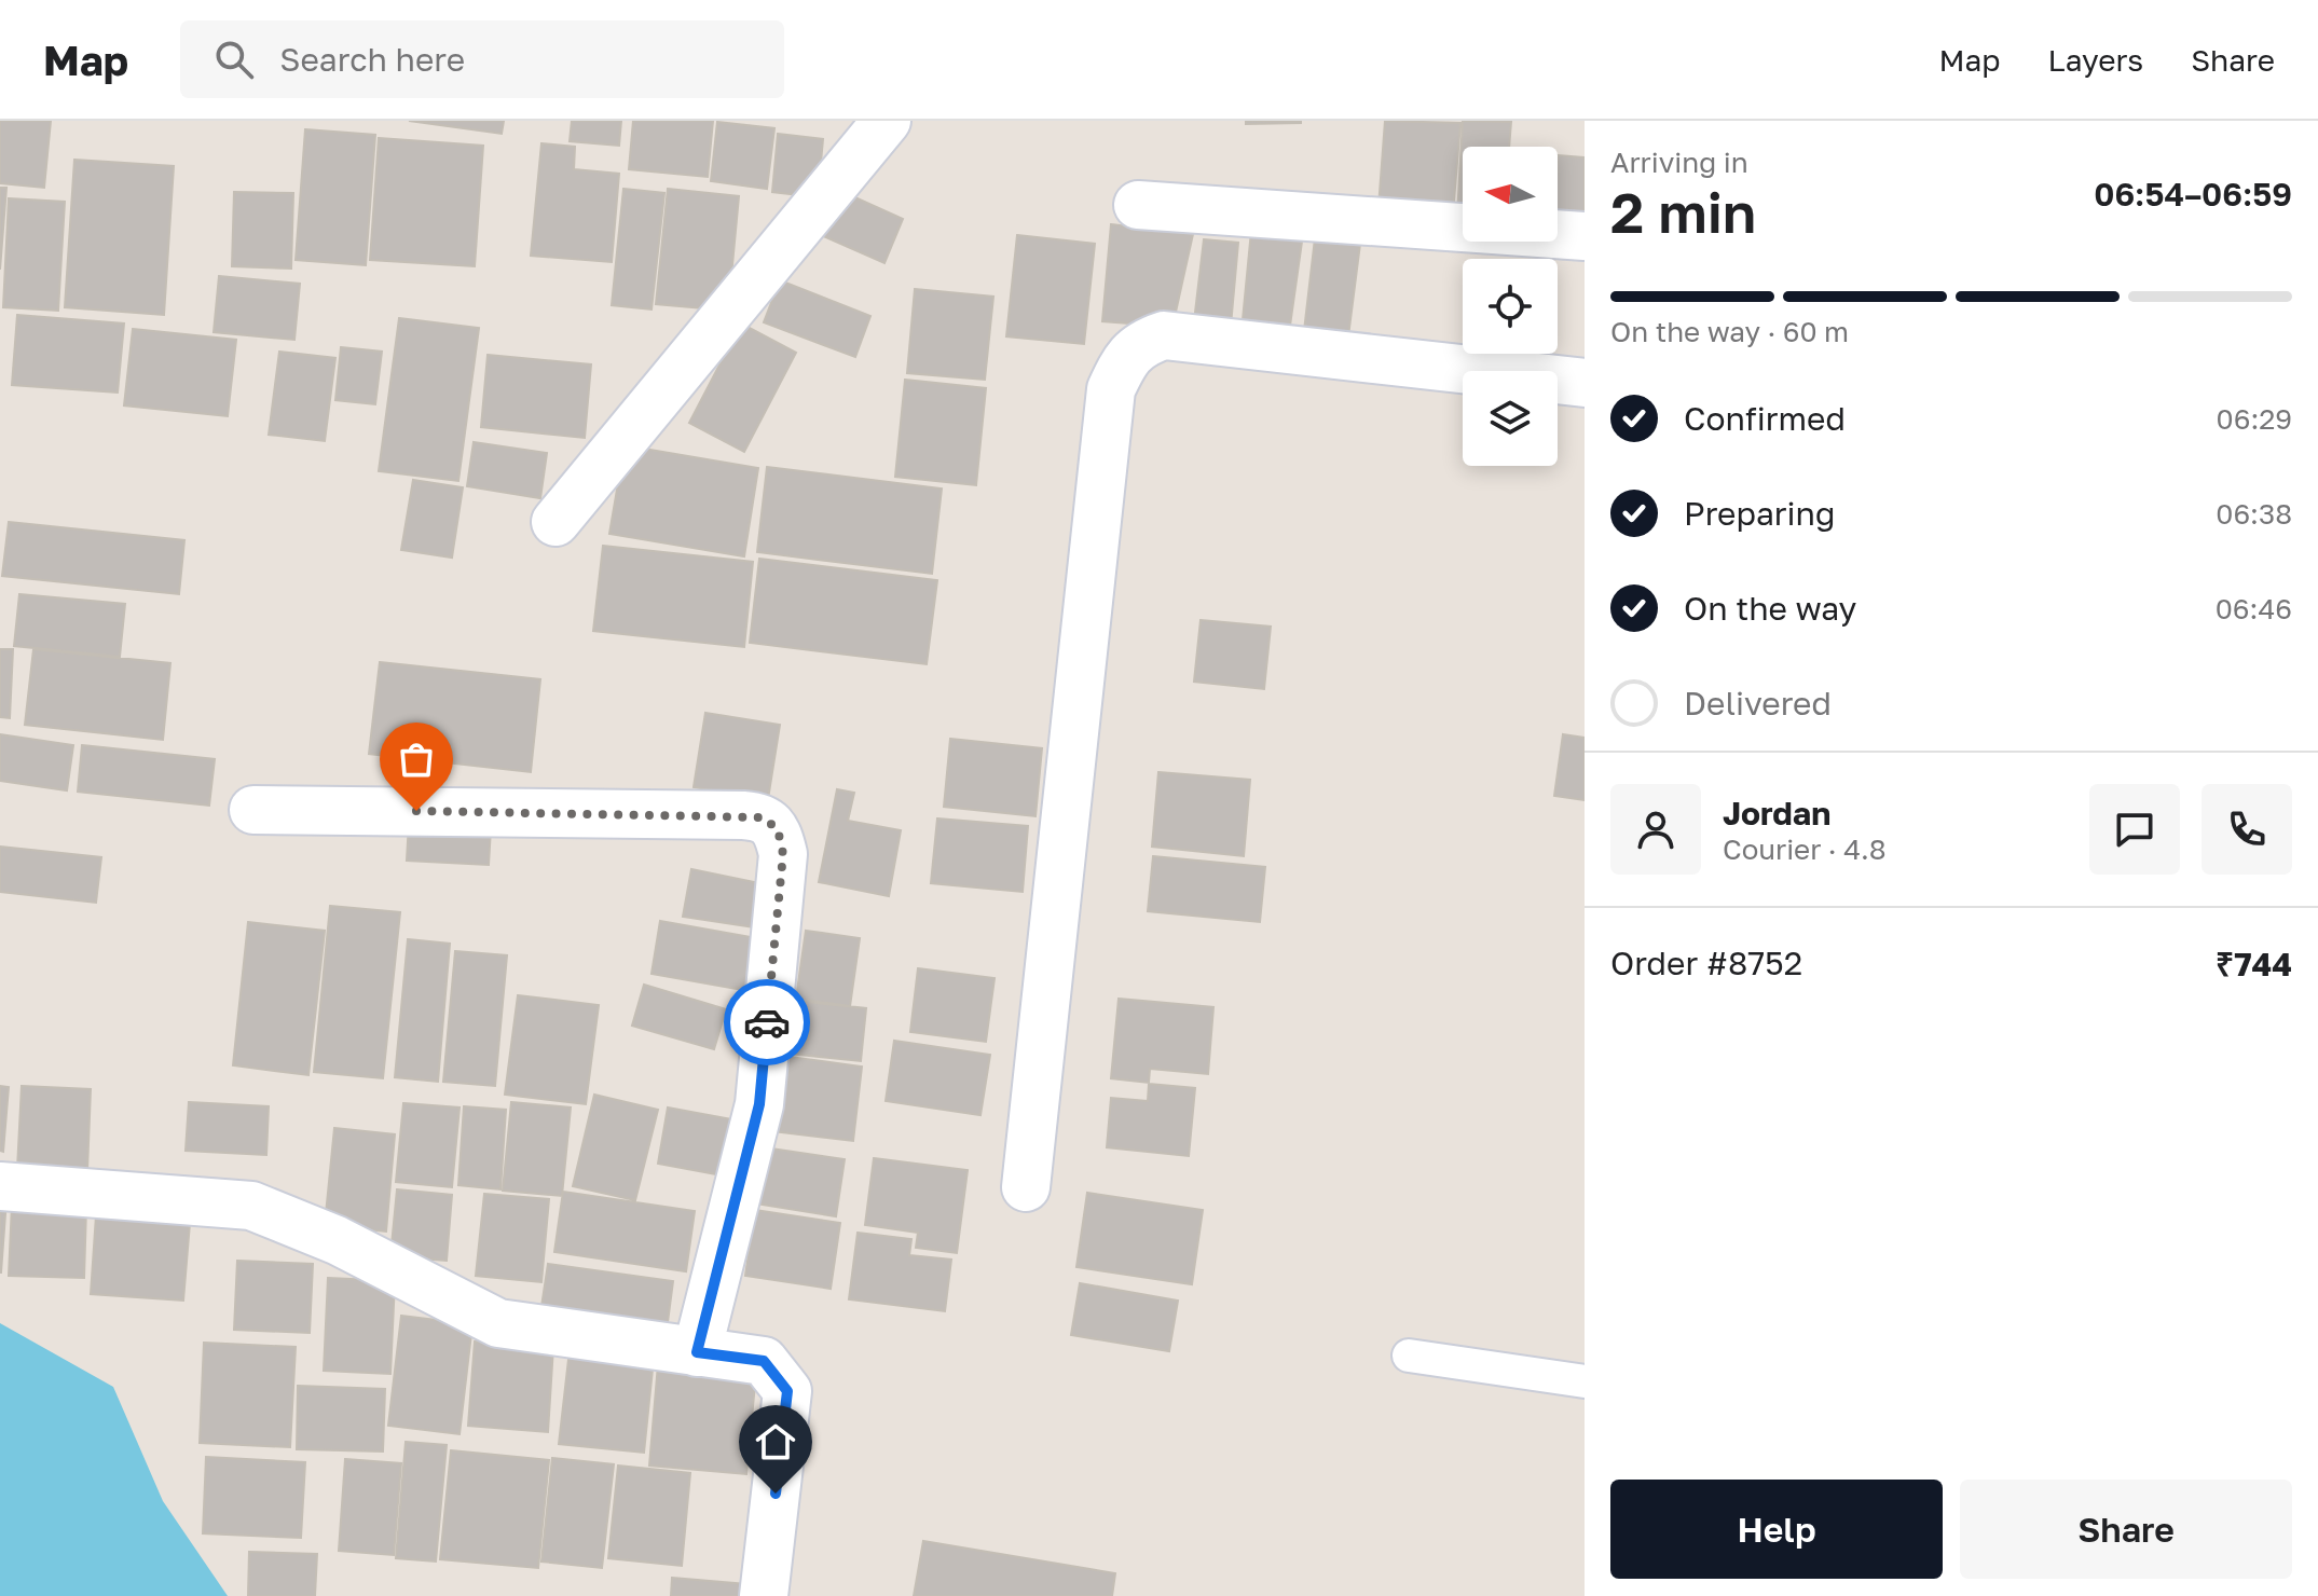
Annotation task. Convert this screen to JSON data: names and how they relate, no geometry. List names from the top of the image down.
{
  "north": "left",
  "page": {
    "header": "Map",
    "search": "Search here",
    "nav": ["Map", "Layers", "Share"],
    "heading": ["2 min", "Arriving in", "06:54–06:59"],
    "panel": [
      "Jordan",
      "Courier · 4.8",
      "Order #8752",
      "₹744"
    ],
    "bar": "On the way · 60 m",
    "list": [
      ["Confirmed", "06:29"],
      ["Preparing", "06:38"],
      ["On the way", "06:46"],
      "Delivered"
    ],
    "buttons": ["Help", "Share"]
  }
}
